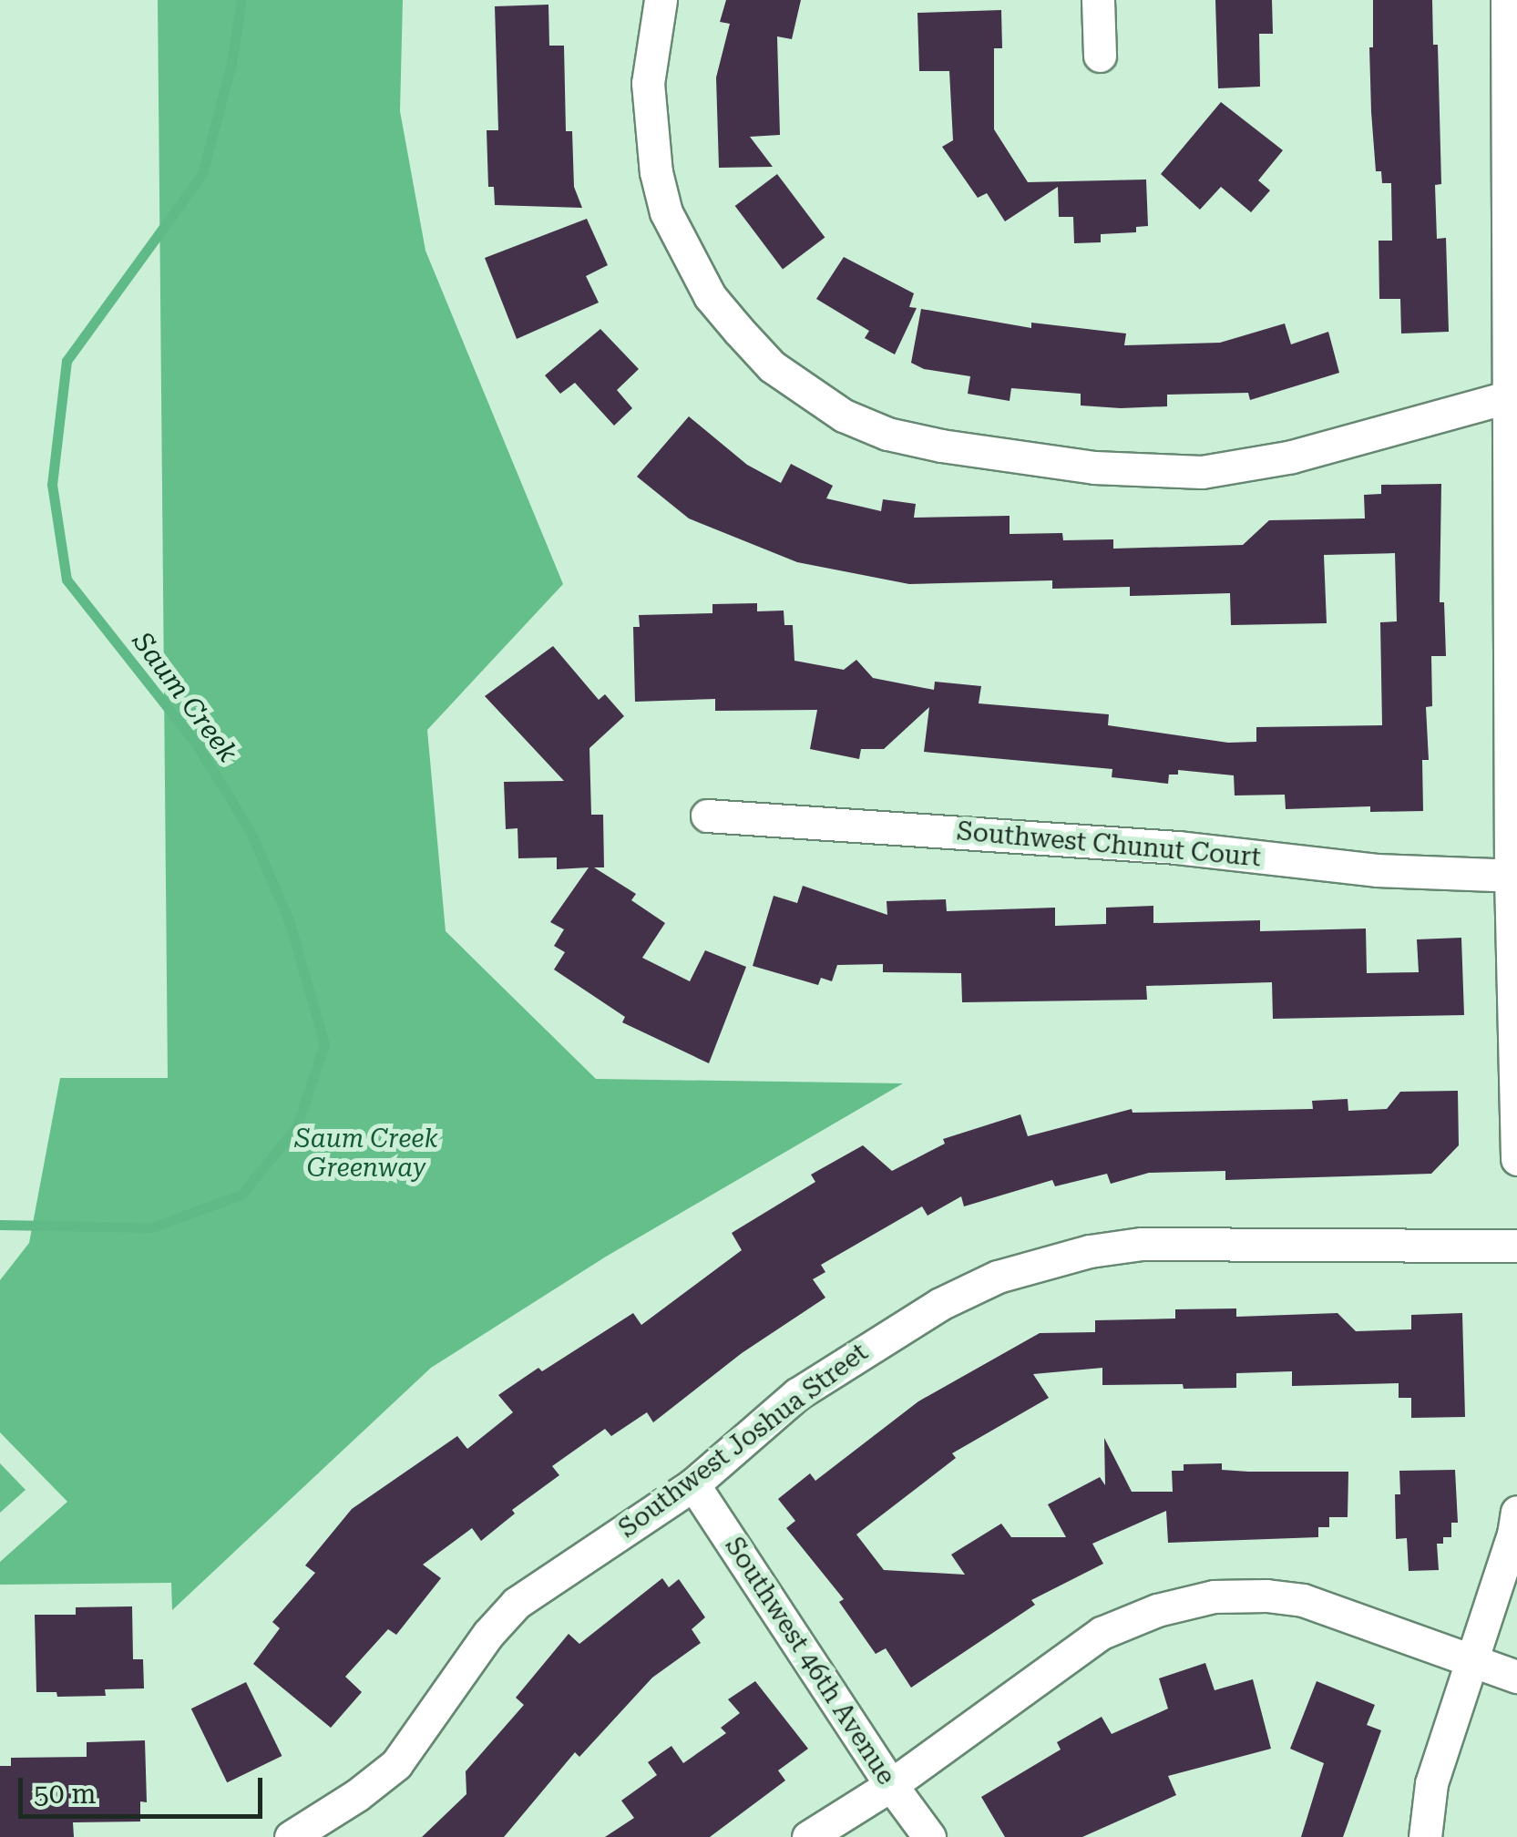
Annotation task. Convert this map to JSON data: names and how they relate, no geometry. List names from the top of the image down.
{
  "streets": {
    "street": ["Southwest Chunut Court", "Southwest Joshua Street", "Southwest 46th Avenue"]
  },
  "crossings": [
    ["Southwest Joshua Street", "Southwest 46th Avenue"]
  ],
  "water": ["Saum Creek"],
  "parks": ["Saum Creek Greenway"],
  "scale_bar": "50 m"
}
